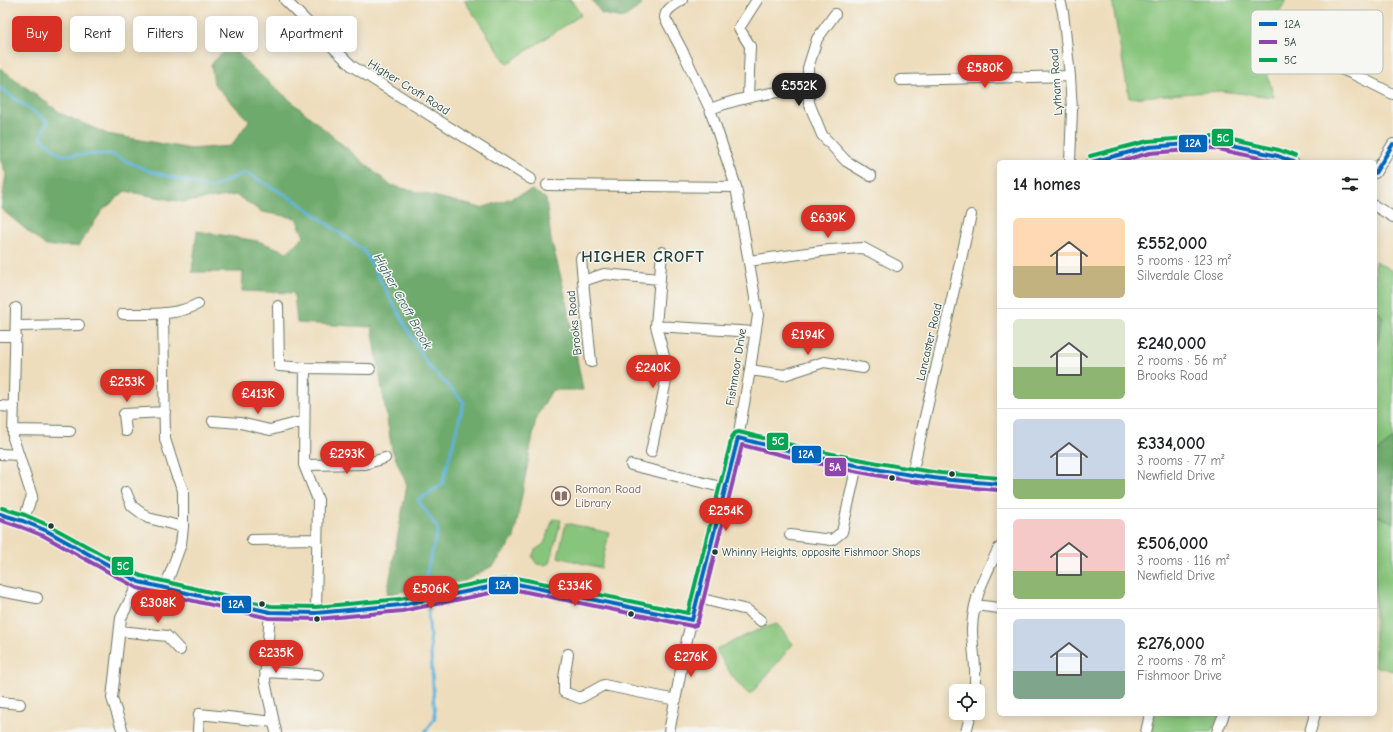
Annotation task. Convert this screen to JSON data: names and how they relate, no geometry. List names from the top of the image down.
{
  "streets": {
    "street": [
      "Lytham Road",
      "Higher Croft Road",
      "Brooks Road",
      "Lancaster Road",
      "Fishmoor Drive"
    ]
  },
  "districts": ["HIGHER CROFT"],
  "water": ["Higher Croft Brook"],
  "places": {
    "library": ["Roman Road Library"],
    "other": ["Whinny Heights, opposite Fishmoor Shops"]
  },
  "lines": ["transit line 5C", "transit line 12A", "transit line 5A"],
  "legend": ["12A", "5A", "5C"],
  "page": {
    "chip": [
      "Buy",
      "Rent",
      "Filters",
      "New",
      "Apartment"
    ],
    "price": [
      "£580K",
      "£552K",
      "£639K",
      "£194K",
      "£240K",
      "£253K",
      "£413K",
      "£293K",
      "£254K",
      "£334K",
      "£506K",
      "£308K",
      "£235K",
      "£276K"
    ],
    "heading": "14 homes",
    "list": [
      {
        "name": "£552,000",
        "note": "5 rooms · 123 m² · Silverdale Close"
      },
      {
        "name": "£240,000",
        "note": "2 rooms · 56 m² · Brooks Road"
      },
      {
        "name": "£334,000",
        "note": "3 rooms · 77 m² · Newfield Drive"
      },
      {
        "name": "£506,000",
        "note": "3 rooms · 116 m² · Newfield Drive"
      },
      {
        "name": "£276,000",
        "note": "2 rooms · 78 m² · Fishmoor Drive"
      }
    ]
  }
}
